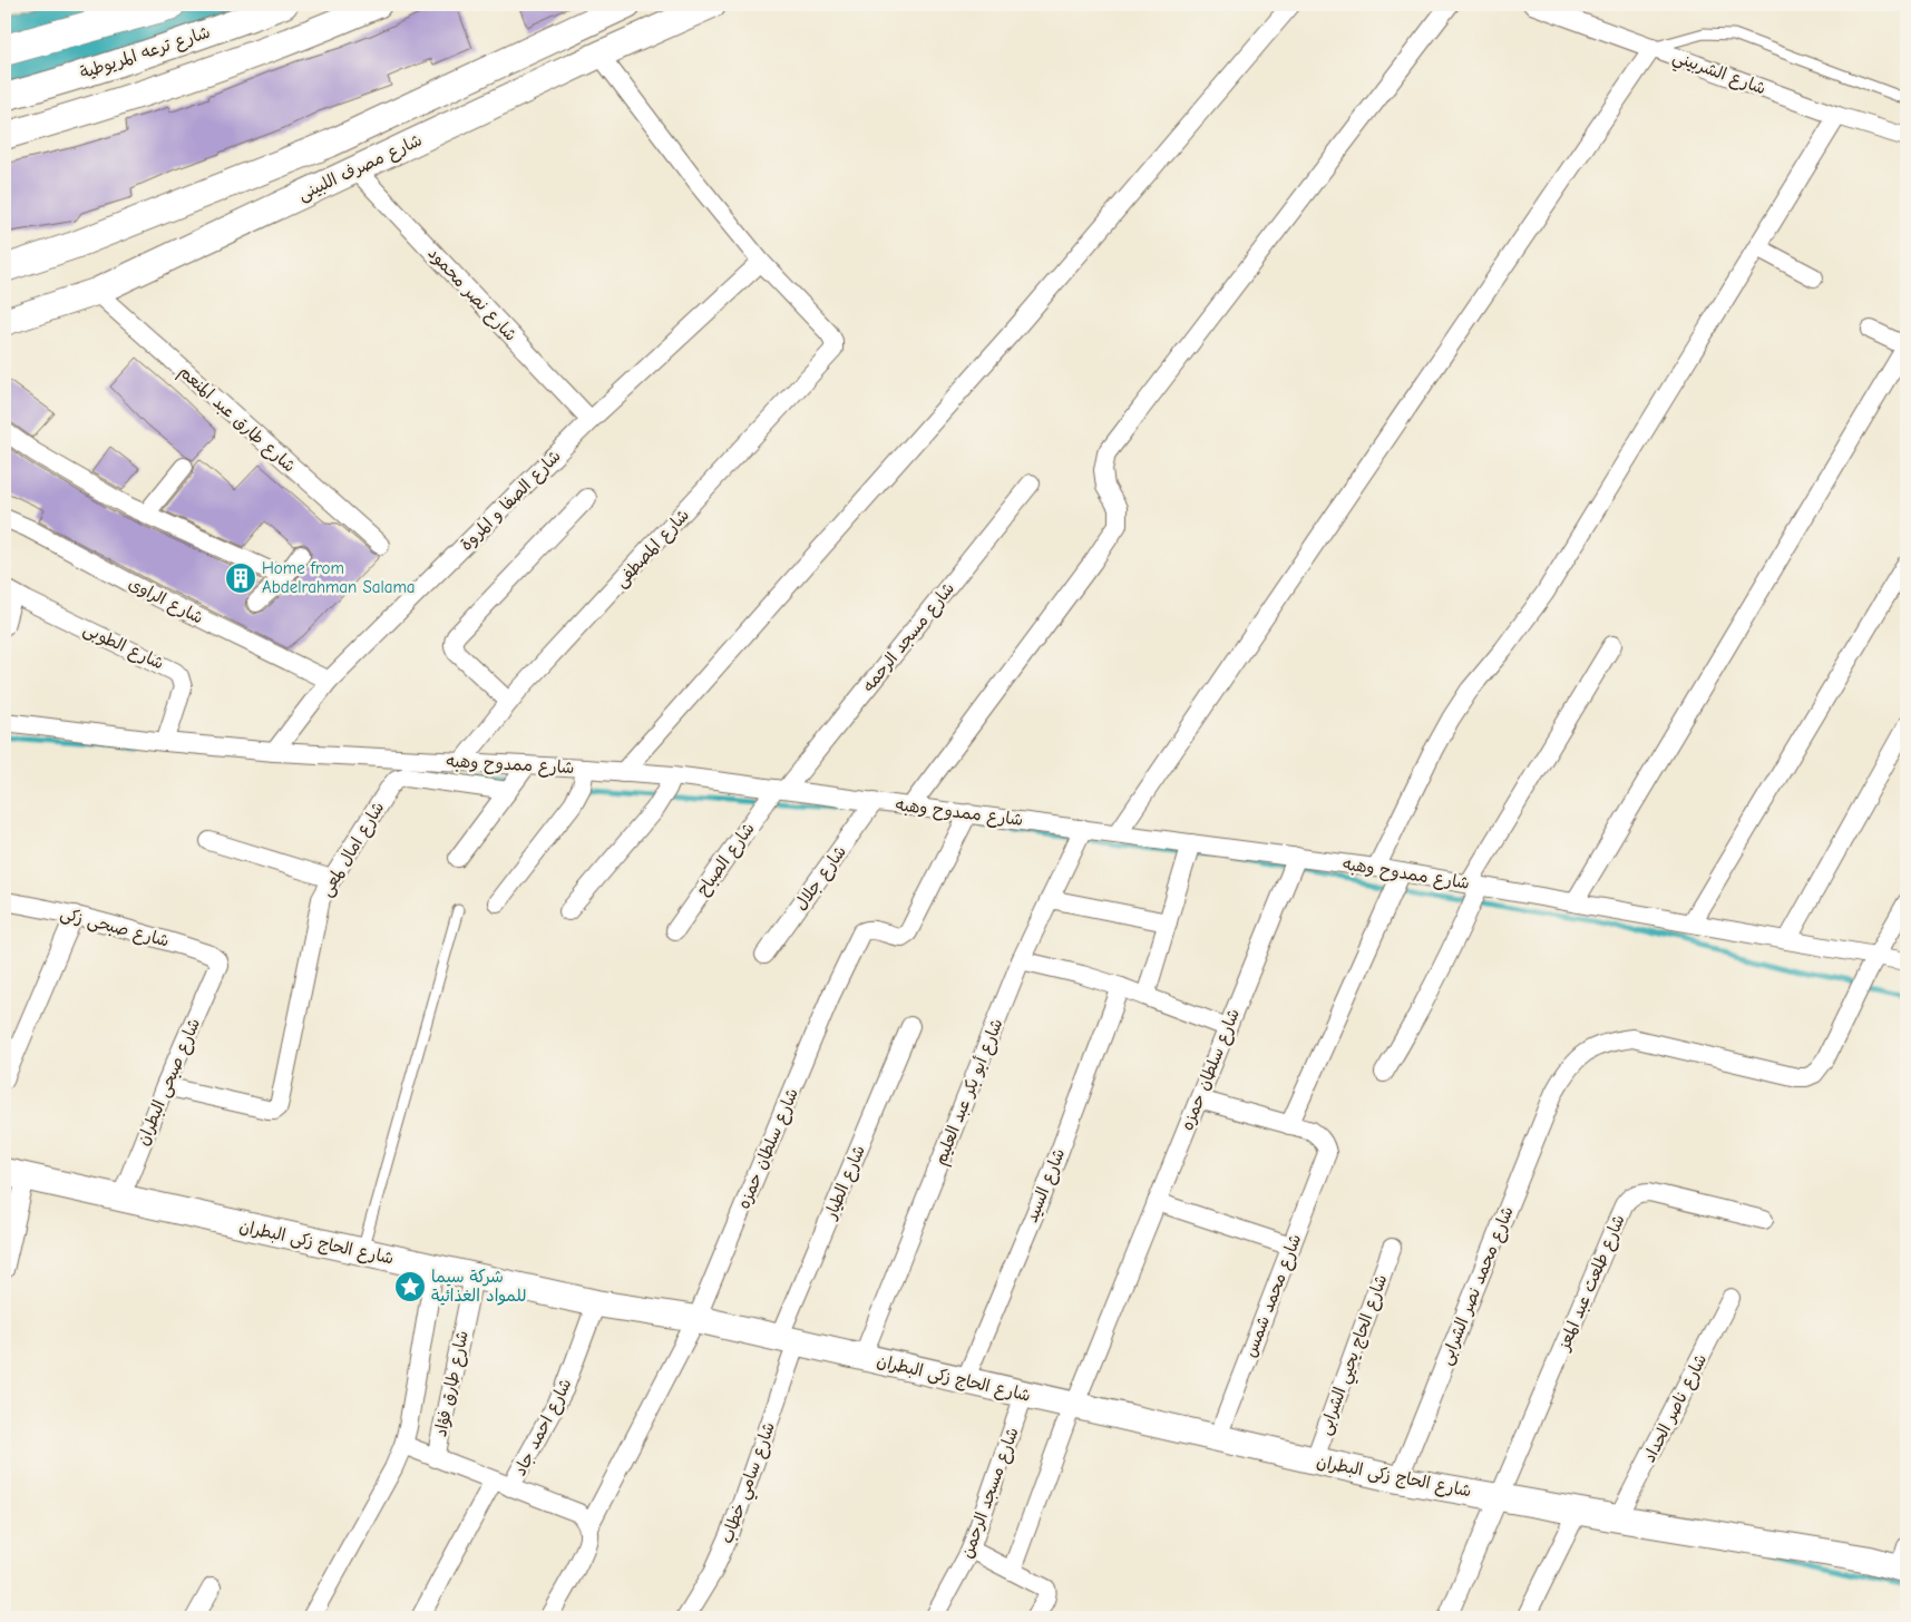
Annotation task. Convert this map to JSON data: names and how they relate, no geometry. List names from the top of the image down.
{
  "streets": {
    "street": [
      "شارع ترعه المريوطية",
      "شارع الشربيني",
      "شارع مصرف اللبينى",
      "شارع نصر محمود",
      "شارع طارق عبد المنعم",
      "شارع الصفا و المروة",
      "شارع المصطفى",
      "شارع الراوى",
      "شارع مسجد الرحمه",
      "شارع الطوبى",
      "شارع ممدوح وهبه",
      "شارع امال لمعى",
      "شارع الصباح",
      "شارع جلال",
      "شارع صبحى زكى",
      "شارع سلطان حمزه",
      "شارع صبحى البطران",
      "شارع أبو بكر عبد العليم",
      "شارع الطيار",
      "شارع السيد",
      "شارع الحاج زكى البطران",
      "شارع طلعت عبد المعز",
      "شارع محمد نصر الشرابى",
      "شارع محمد شمس",
      "شارع الحاج يحيي الشرابى",
      "شارع طارق فؤاد",
      "شارع ناصر الحداد",
      "شارع احمد جاد",
      "شارع سامي خطاب",
      "شارع مسجد الرحمن"
    ]
  },
  "crossings": [
    ["شارع مصرف اللبينى", "شارع نصر محمود"],
    ["شارع مصرف اللبينى", "شارع طارق عبد المنعم"],
    ["شارع نصر محمود", "شارع الصفا و المروة"],
    ["شارع الصفا و المروة", "شارع المصطفى"],
    ["شارع الصفا و المروة", "شارع الراوى"],
    ["شارع الصفا و المروة", "شارع ممدوح وهبه"],
    ["شارع المصطفى", "شارع ممدوح وهبه"],
    ["شارع مسجد الرحمه", "شارع ممدوح وهبه"],
    ["شارع مسجد الرحمه", "شارع الصباح"],
    ["شارع الطوبى", "شارع ممدوح وهبه"],
    ["شارع ممدوح وهبه", "شارع الصباح"],
    ["شارع ممدوح وهبه", "شارع جلال"],
    ["شارع ممدوح وهبه", "شارع سلطان حمزه"],
    ["شارع ممدوح وهبه", "شارع أبو بكر عبد العليم"],
    ["شارع ممدوح وهبه", "شارع محمد نصر الشرابى"],
    ["شارع امال لمعى", "شارع صبحى البطران"],
    ["شارع صبحى زكى", "شارع صبحى البطران"],
    ["شارع سلطان حمزه", "شارع الحاج زكى البطران"],
    ["شارع صبحى البطران", "شارع الحاج زكى البطران"],
    ["شارع أبو بكر عبد العليم", "شارع الحاج زكى البطران"],
    ["شارع الطيار", "شارع الحاج زكى البطران"],
    ["شارع الطيار", "شارع سامي خطاب"],
    ["شارع السيد", "شارع الحاج زكى البطران"],
    ["شارع الحاج زكى البطران", "شارع طلعت عبد المعز"],
    ["شارع الحاج زكى البطران", "شارع محمد نصر الشرابى"],
    ["شارع الحاج زكى البطران", "شارع محمد شمس"],
    ["شارع الحاج زكى البطران", "شارع الحاج يحيي الشرابى"],
    ["شارع الحاج زكى البطران", "شارع طارق فؤاد"],
    ["شارع الحاج زكى البطران", "شارع ناصر الحداد"],
    ["شارع الحاج زكى البطران", "شارع احمد جاد"],
    ["شارع الحاج زكى البطران", "شارع سامي خطاب"],
    ["شارع الحاج زكى البطران", "شارع مسجد الرحمن"]
  ],
  "places": {
    "building": ["Home from Abdelrahman Salama"],
    "place": ["شركة سيما للمواد الغذائية"]
  }
}
